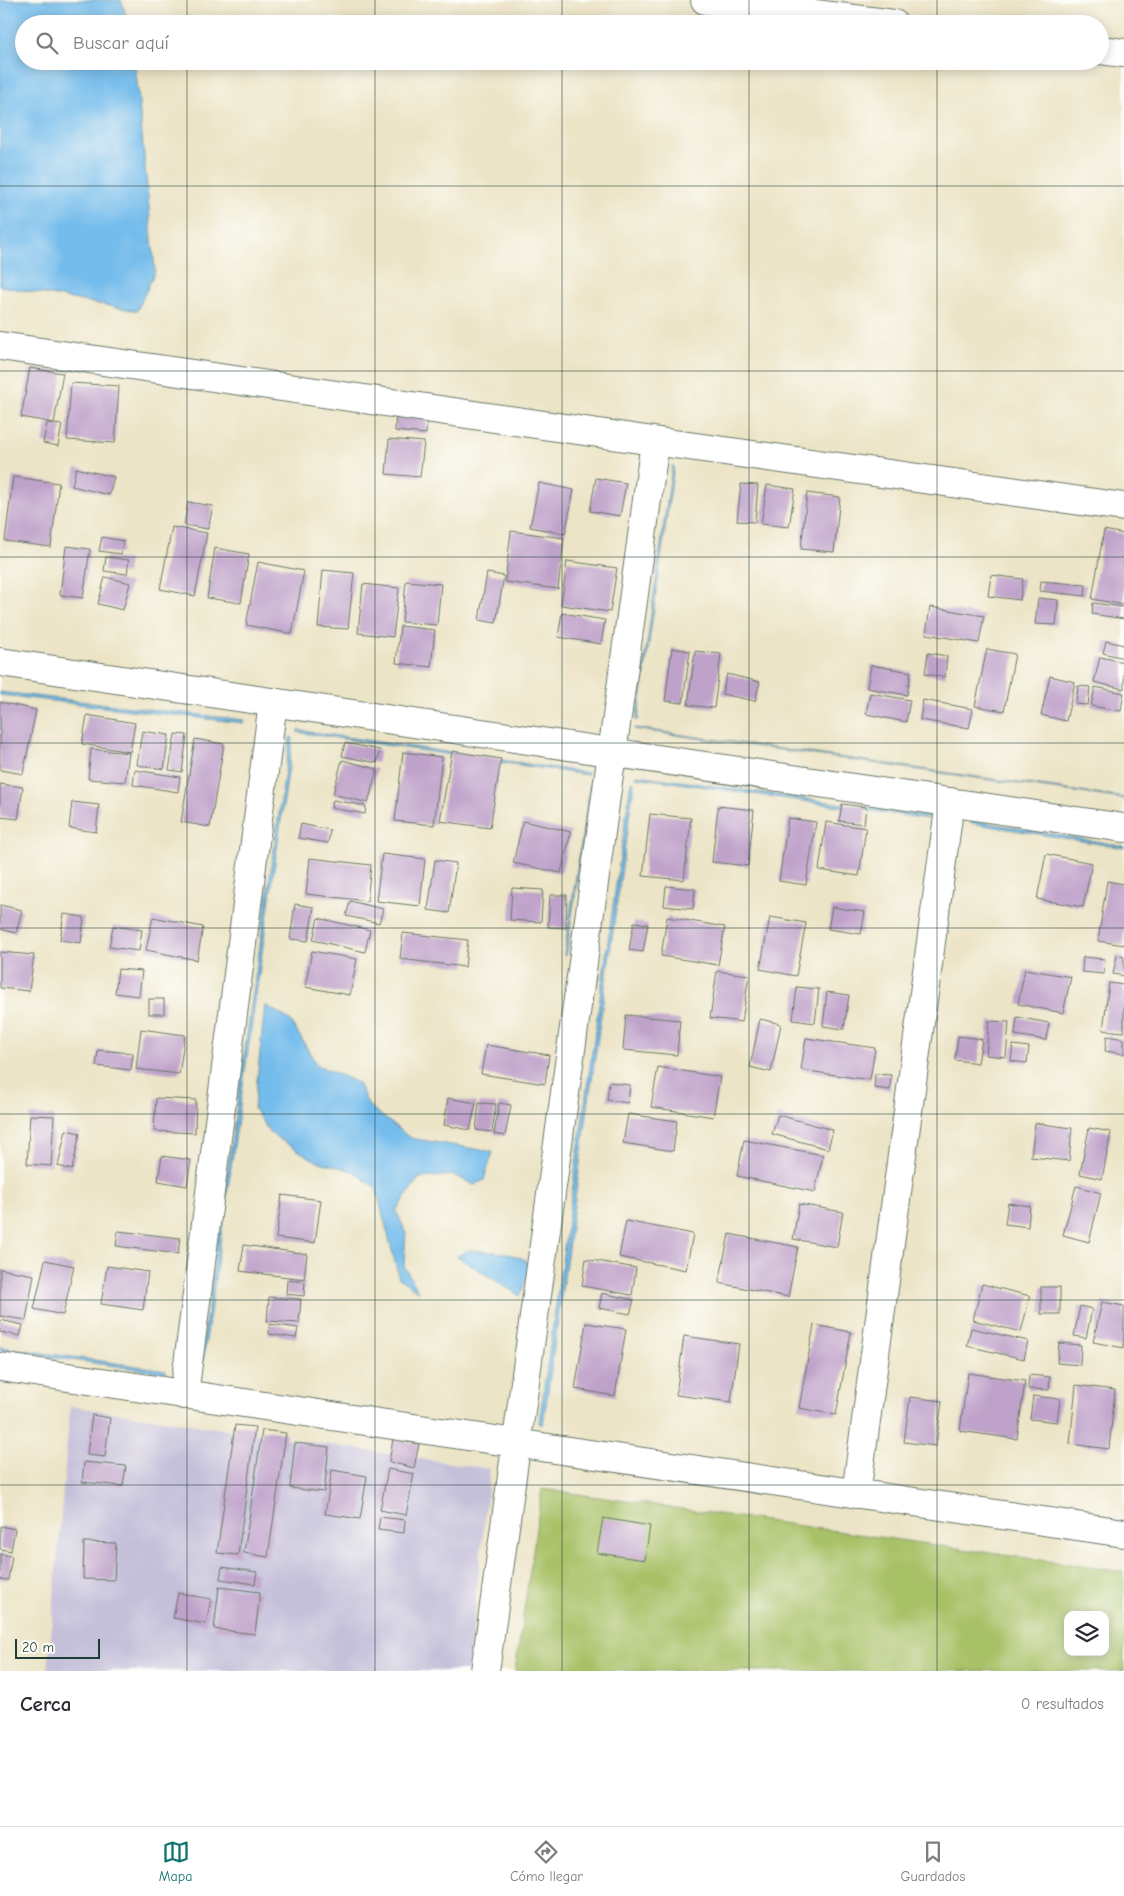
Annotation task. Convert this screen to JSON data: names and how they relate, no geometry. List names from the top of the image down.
{
  "scale_bar": "20 m",
  "page": {
    "search": "Buscar aquí",
    "scale": "20 m",
    "heading": ["Cerca", "0 resultados"],
    "nav": ["Mapa", "Cómo llegar", "Guardados"]
  }
}
